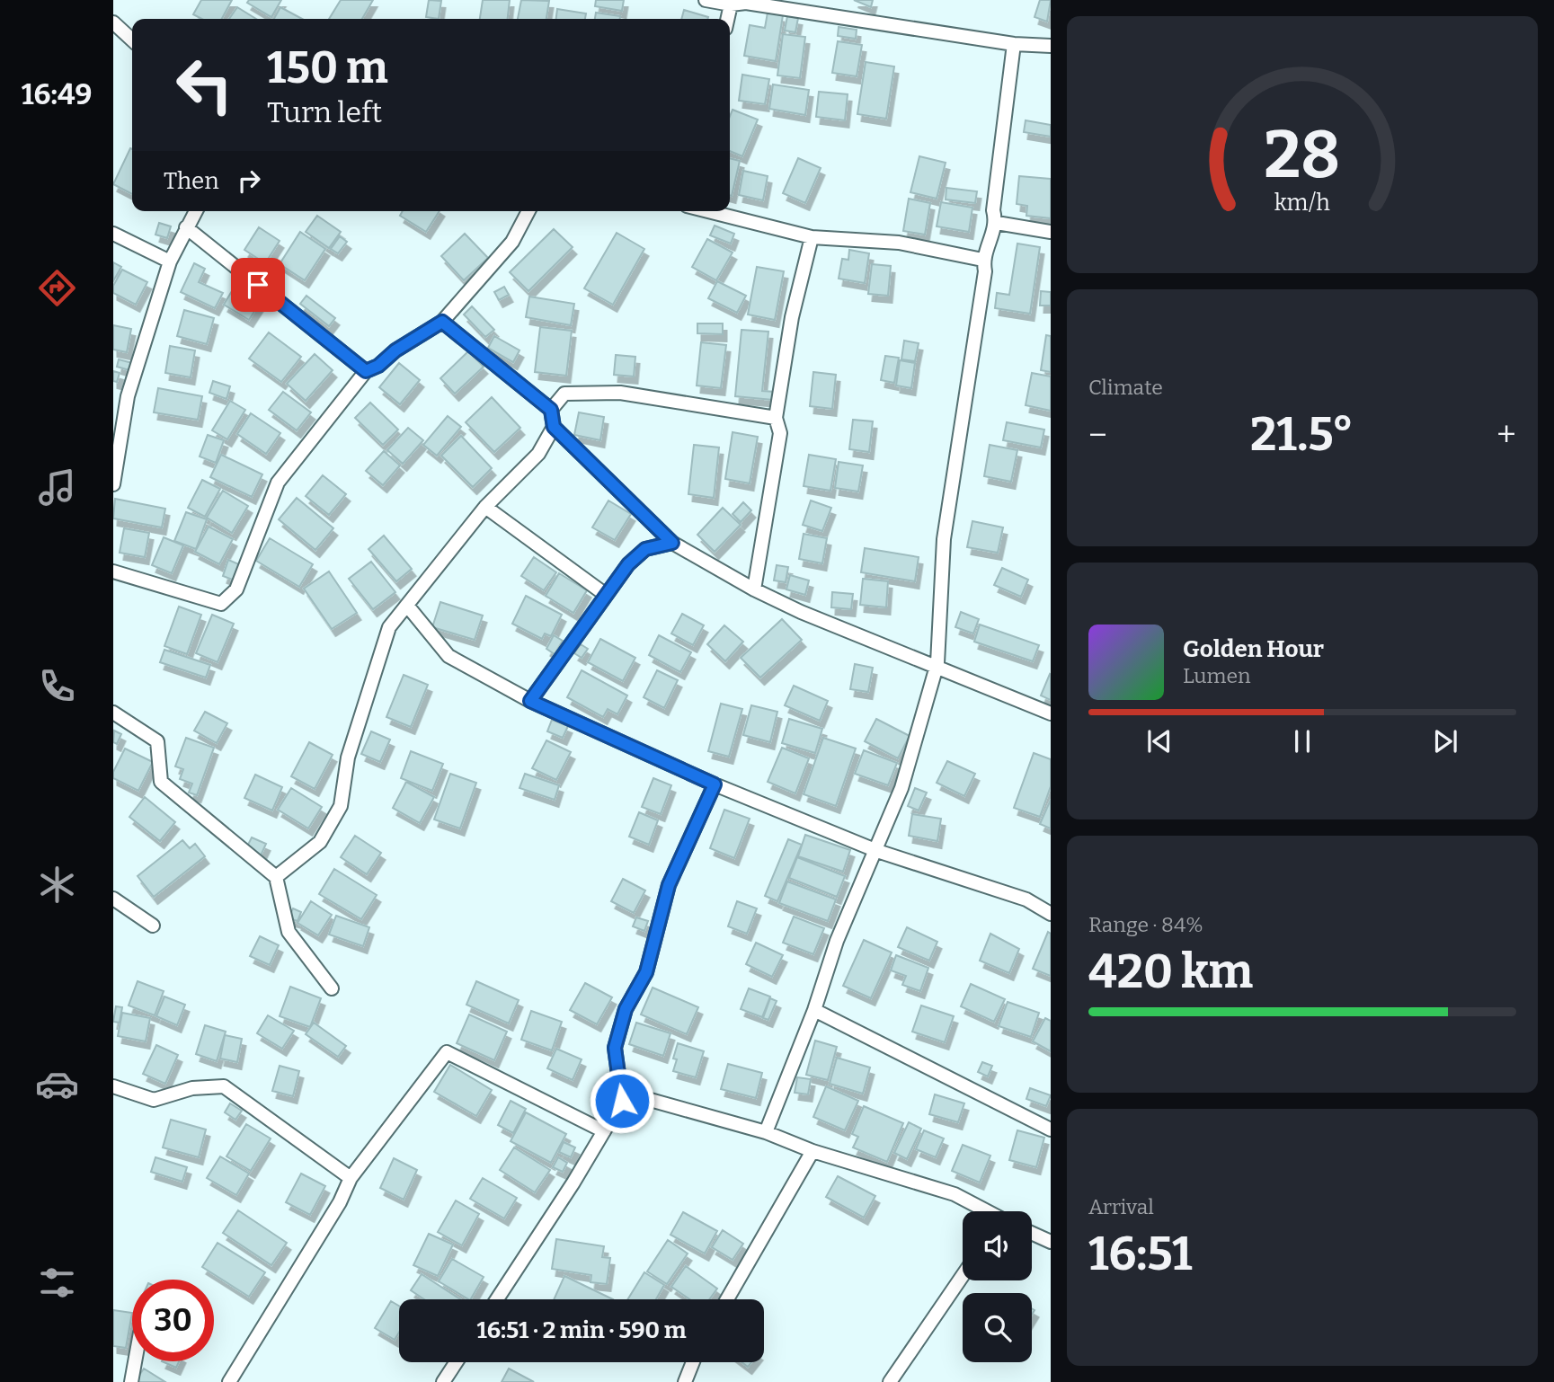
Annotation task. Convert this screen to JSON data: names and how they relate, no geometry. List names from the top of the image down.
{
  "page": {
    "tabs": "16:49",
    "turn": ["150 m", "Turn left"],
    "then": "Then",
    "tile": [
      "Climate",
      ["Range · 84%", "420 km"],
      ["Arrival", "16:51"]
    ],
    "heat": ["−", "21.5°", "+"],
    "song": ["Golden Hour", "Lumen"],
    "limit": "30",
    "trip": "16:51 · 2 min · 590 m",
    "gauge": ["28", "km/h"]
  }
}
